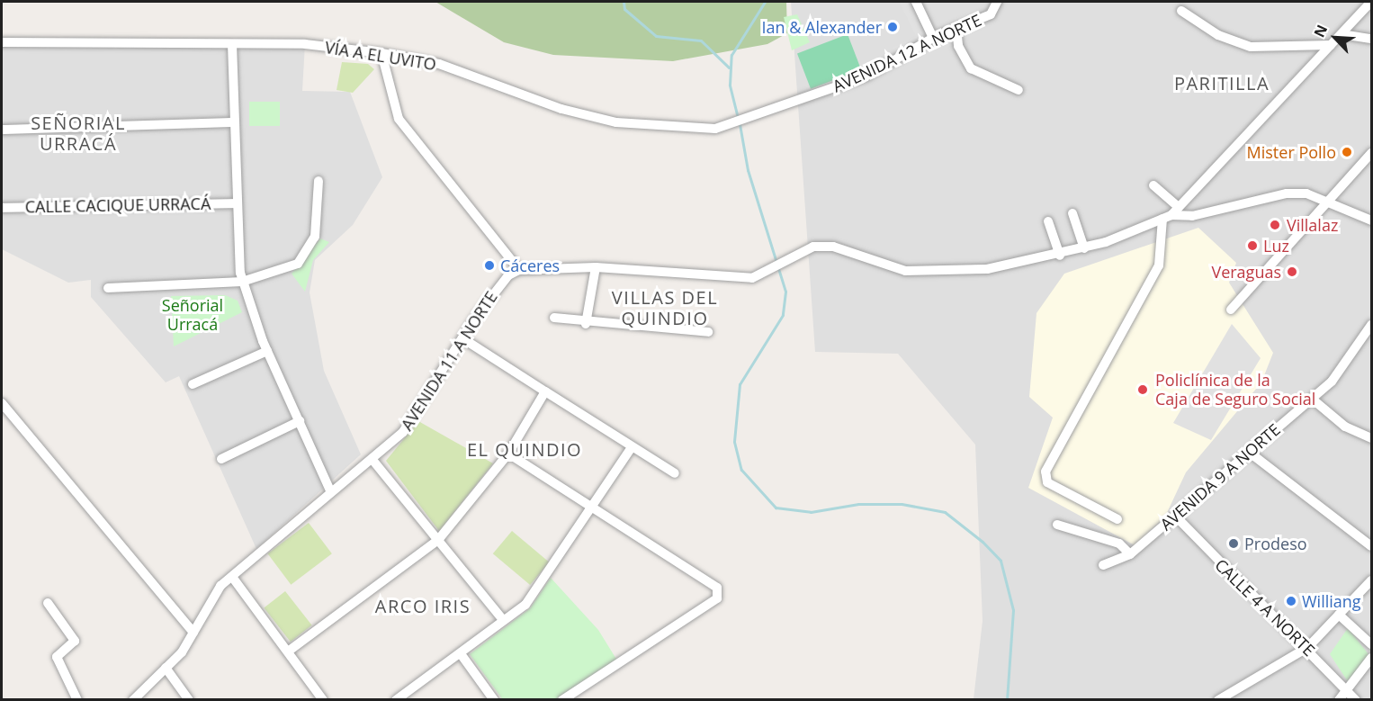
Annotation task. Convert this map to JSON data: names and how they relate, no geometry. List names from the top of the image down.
{
  "streets": {
    "street": [
      "AVENIDA 12 A NORTE",
      "VÍA A EL UVITO",
      "CALLE CACIQUE URRACÁ",
      "AVENIDA 11 A NORTE",
      "AVENIDA 9 A NORTE",
      "CALLE 4 A NORTE"
    ]
  },
  "crossings": [
    ["AVENIDA 12 A NORTE", "VÍA A EL UVITO"],
    ["AVENIDA 9 A NORTE", "CALLE 4 A NORTE"]
  ],
  "districts": [
    "PARITILLA",
    "SEÑORIAL URRACÁ",
    "VILLAS DEL QUINDIO",
    "EL QUINDIO",
    "ARCO IRIS"
  ],
  "parks": ["Señorial Urracá"],
  "places": [
    "Ian & Alexander",
    "Mister Pollo",
    "Villalaz",
    "Luz",
    "Cáceres",
    "Veraguas",
    "Policlínica de la Caja de Seguro Social",
    "Prodeso",
    "Williang"
  ],
  "north": "top left"
}
